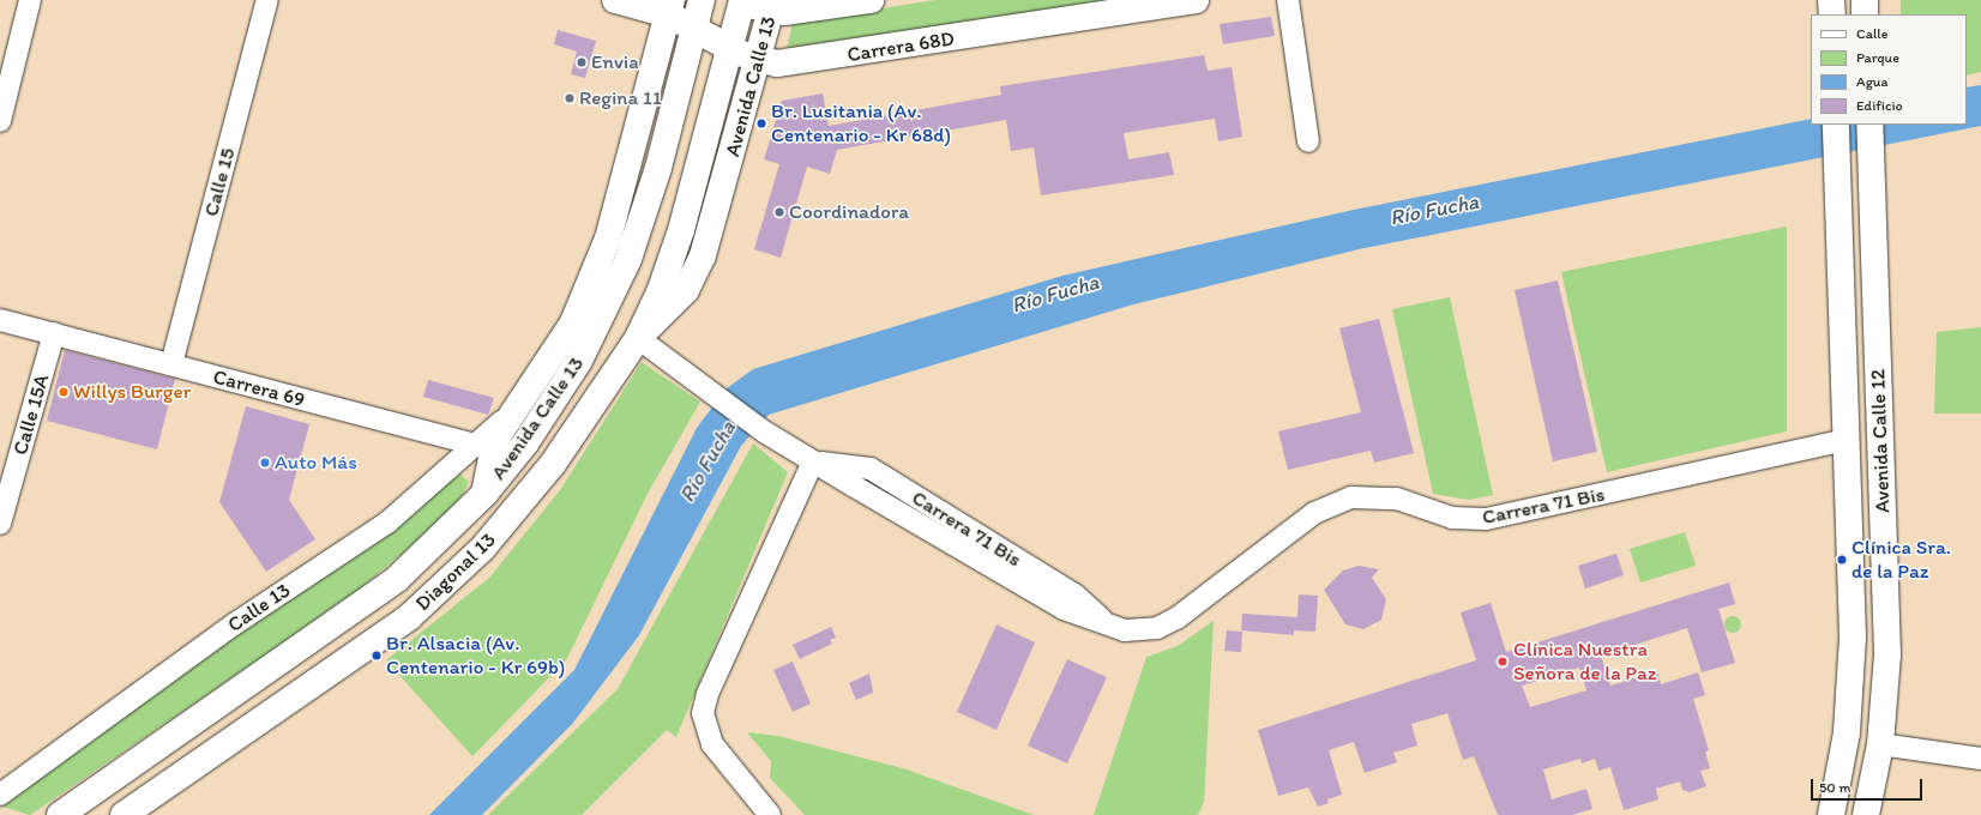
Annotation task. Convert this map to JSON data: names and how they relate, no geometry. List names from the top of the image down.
{
  "streets": {
    "main road": [
      "Carrera 68D",
      "Avenida Calle 13",
      "Avenida Calle 12",
      "Diagonal 13"
    ],
    "street": [
      "Calle 15",
      "Carrera 69",
      "Calle 15A",
      "Carrera 71 Bis",
      "Calle 13"
    ]
  },
  "crossings": [
    ["Carrera 68D", "Avenida Calle 13"],
    ["Avenida Calle 13", "Carrera 69"],
    ["Avenida Calle 13", "Carrera 71 Bis"],
    ["Avenida Calle 13", "Diagonal 13"],
    ["Avenida Calle 13", "Calle 13"],
    ["Calle 15", "Carrera 69"],
    ["Carrera 69", "Calle 15A"],
    ["Carrera 69", "Calle 13"],
    ["Avenida Calle 12", "Carrera 71 Bis"],
    ["Carrera 71 Bis", "Diagonal 13"]
  ],
  "water": ["Río Fucha"],
  "places": [
    "Envia",
    "Regina 11",
    "Br. Lusitania (Av. Centenario - Kr 68d)",
    "Coordinadora",
    "Willys Burger",
    "Auto Más",
    "Clínica Sra. de la Paz",
    "Br. Alsacia (Av. Centenario - Kr 69b)",
    "Clínica Nuestra Señora de la Paz"
  ],
  "legend": [
    "Calle",
    "Parque",
    "Agua",
    "Edificio"
  ],
  "scale_bar": "50 m"
}
